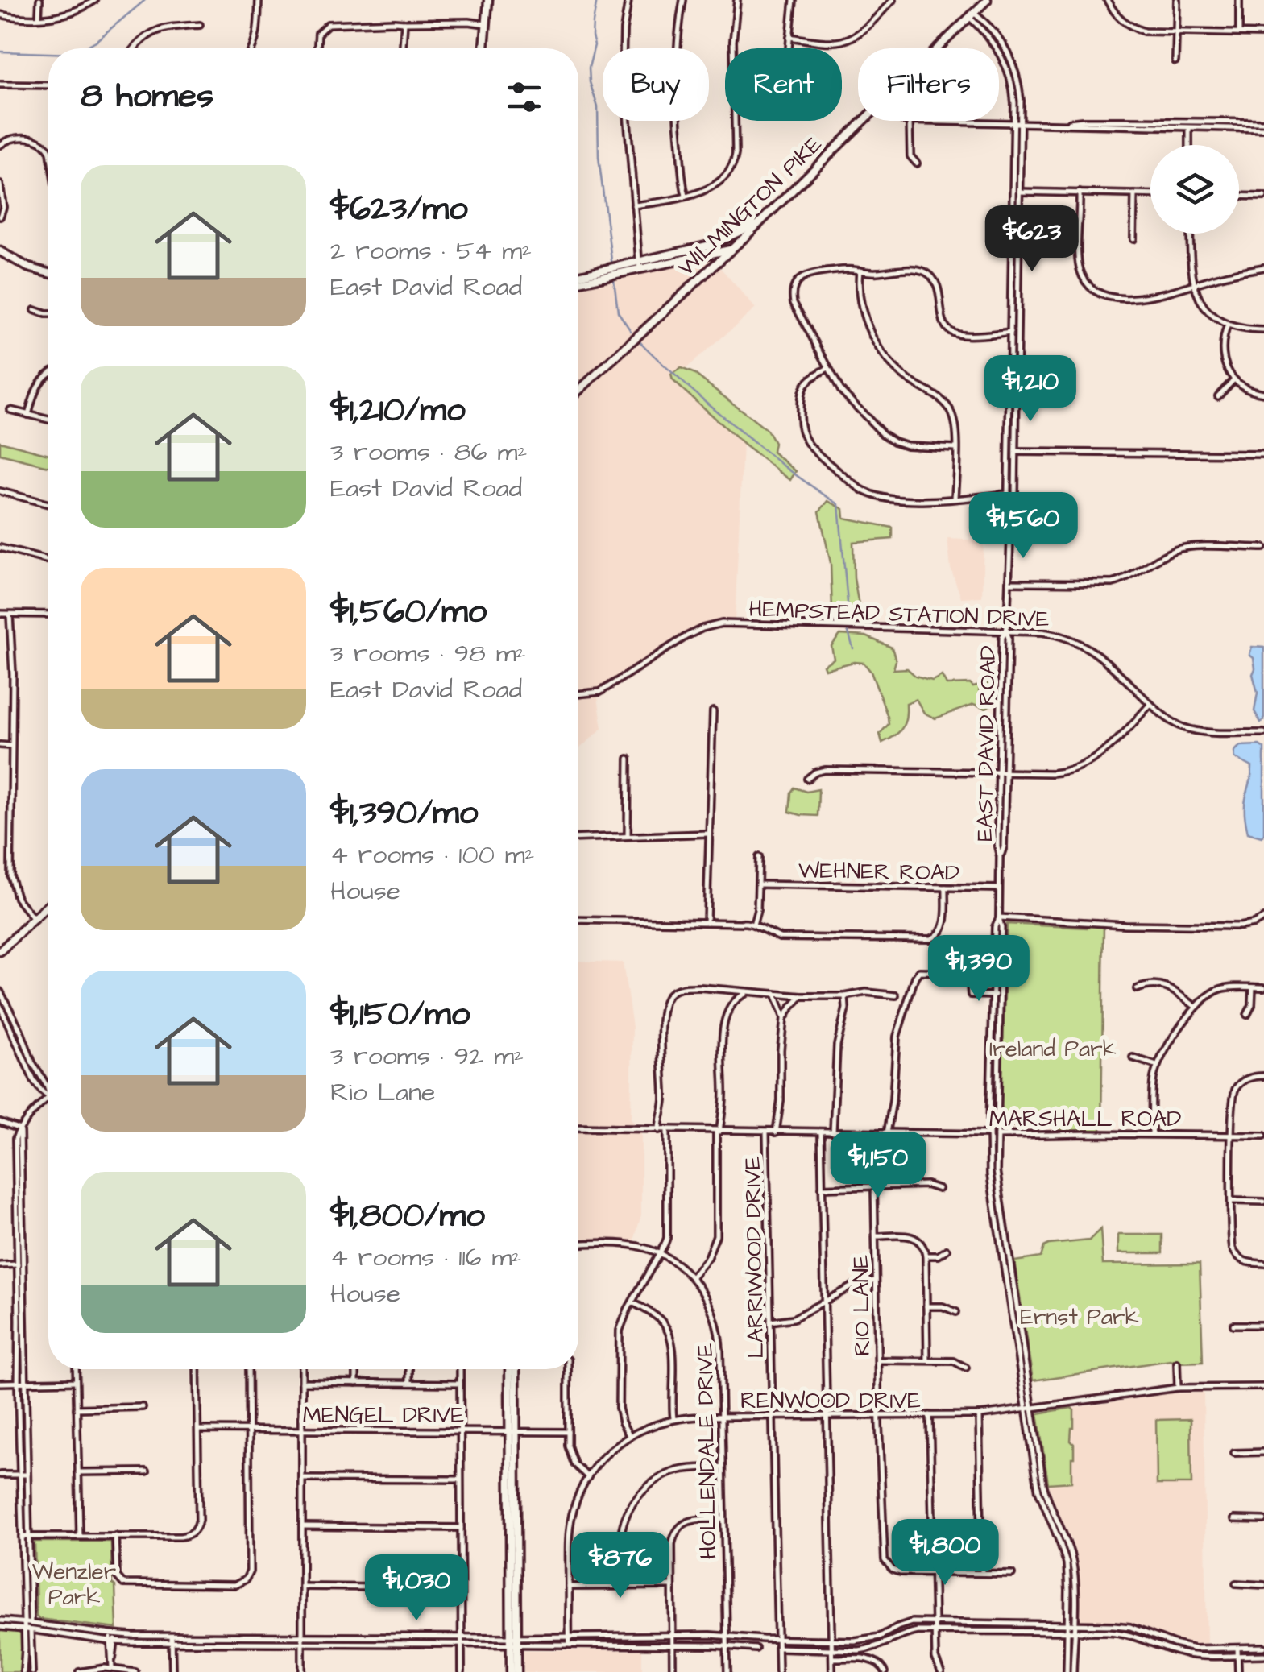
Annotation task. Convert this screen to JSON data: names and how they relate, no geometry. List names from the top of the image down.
{
  "streets": {
    "main road": ["WILMINGTON PIKE"],
    "street": [
      "HEMPSTEAD STATION DRIVE",
      "EAST DAVID ROAD",
      "WEHNER ROAD",
      "MARSHALL ROAD",
      "LARRIWOOD DRIVE",
      "RIO LANE",
      "RENWOOD DRIVE",
      "MENGEL DRIVE",
      "HOLLENDALE DRIVE"
    ]
  },
  "crossings": [
    ["WILMINGTON PIKE", "EAST DAVID ROAD"],
    ["HEMPSTEAD STATION DRIVE", "EAST DAVID ROAD"],
    ["EAST DAVID ROAD", "WEHNER ROAD"],
    ["EAST DAVID ROAD", "MARSHALL ROAD"],
    ["EAST DAVID ROAD", "RENWOOD DRIVE"],
    ["MARSHALL ROAD", "LARRIWOOD DRIVE"],
    ["LARRIWOOD DRIVE", "RENWOOD DRIVE"],
    ["RIO LANE", "RENWOOD DRIVE"],
    ["RENWOOD DRIVE", "HOLLENDALE DRIVE"]
  ],
  "parks": ["Ireland Park", "Ernst Park", "Wenzler Park"],
  "page": {
    "chip": ["Buy", "Rent", "Filters"],
    "heading": "8 homes",
    "list": [
      {
        "name": "$623/mo",
        "note": "2 rooms · 54 m² · East David Road"
      },
      {
        "name": "$1,210/mo",
        "note": "3 rooms · 86 m² · East David Road"
      },
      {
        "name": "$1,560/mo",
        "note": "3 rooms · 98 m² · East David Road"
      },
      {
        "name": "$1,390/mo",
        "note": "4 rooms · 100 m² · House"
      },
      {
        "name": "$1,150/mo",
        "note": "3 rooms · 92 m² · Rio Lane"
      },
      {
        "name": "$1,800/mo",
        "note": "4 rooms · 116 m² · House"
      }
    ],
    "price": [
      "$623",
      "$1,210",
      "$1,560",
      "$1,390",
      "$1,150",
      "$1,800",
      "$876",
      "$1,030"
    ]
  }
}
